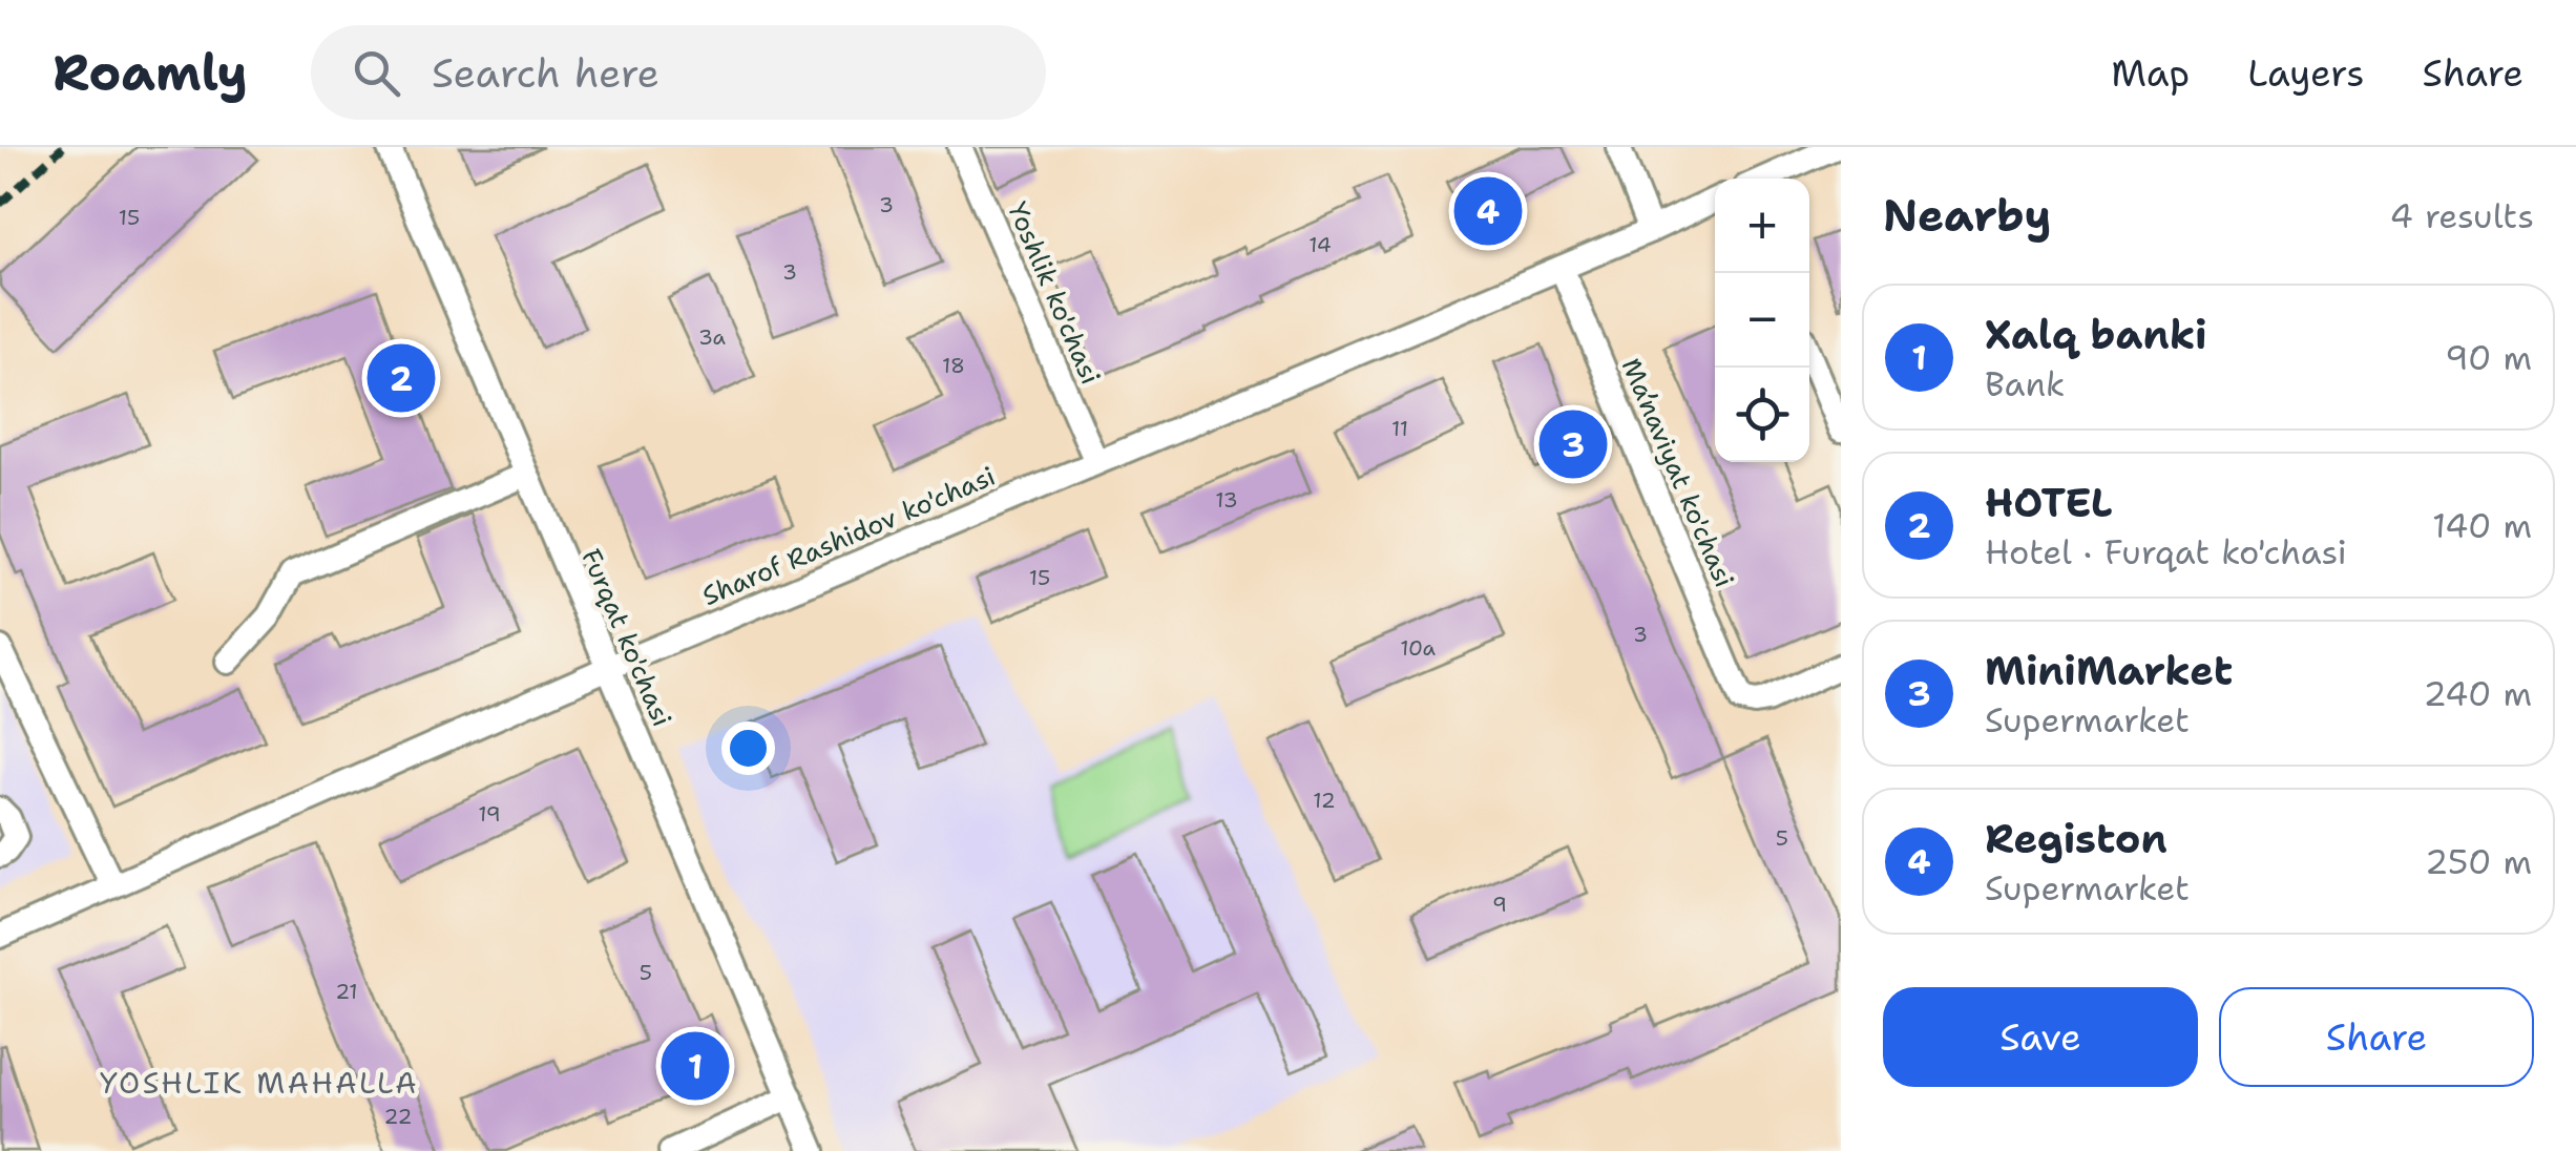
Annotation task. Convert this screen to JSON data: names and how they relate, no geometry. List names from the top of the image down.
{
  "streets": {
    "street": [
      "Yoshlik ko'chasi",
      "Ma’naviyat ko'chasi",
      "Sharof Rashidov ko'chasi",
      "Furqat ko'chasi"
    ]
  },
  "crossings": [
    ["Yoshlik ko'chasi", "Sharof Rashidov ko'chasi"],
    ["Ma’naviyat ko'chasi", "Sharof Rashidov ko'chasi"],
    ["Sharof Rashidov ko'chasi", "Furqat ko'chasi"]
  ],
  "districts": ["YOSHLIK MAHALLA"],
  "house_numbers": [
    "3",
    "15",
    "14",
    "3",
    "3a",
    "18",
    "11",
    "13",
    "15",
    "3",
    "10a",
    "12",
    "19",
    "5",
    "9",
    "5",
    "21",
    "22"
  ],
  "page": {
    "header": "Roamly",
    "search": "Search here",
    "nav": ["Map", "Layers", "Share"],
    "heading": ["Nearby", "4 results"],
    "pins": [
      "4",
      "2",
      "3",
      "1"
    ],
    "map_buttons": ["+", "−"],
    "list": [
      {
        "mark": "1",
        "name": "Xalq banki",
        "note": "Bank",
        "value": "90 m"
      },
      {
        "mark": "2",
        "name": "HOTEL",
        "note": "Hotel · Furqat ko'chasi",
        "value": "140 m"
      },
      {
        "mark": "3",
        "name": "MiniMarket",
        "note": "Supermarket",
        "value": "240 m"
      },
      {
        "mark": "4",
        "name": "Registon",
        "note": "Supermarket",
        "value": "250 m"
      }
    ],
    "buttons": ["Save", "Share"]
  }
}
